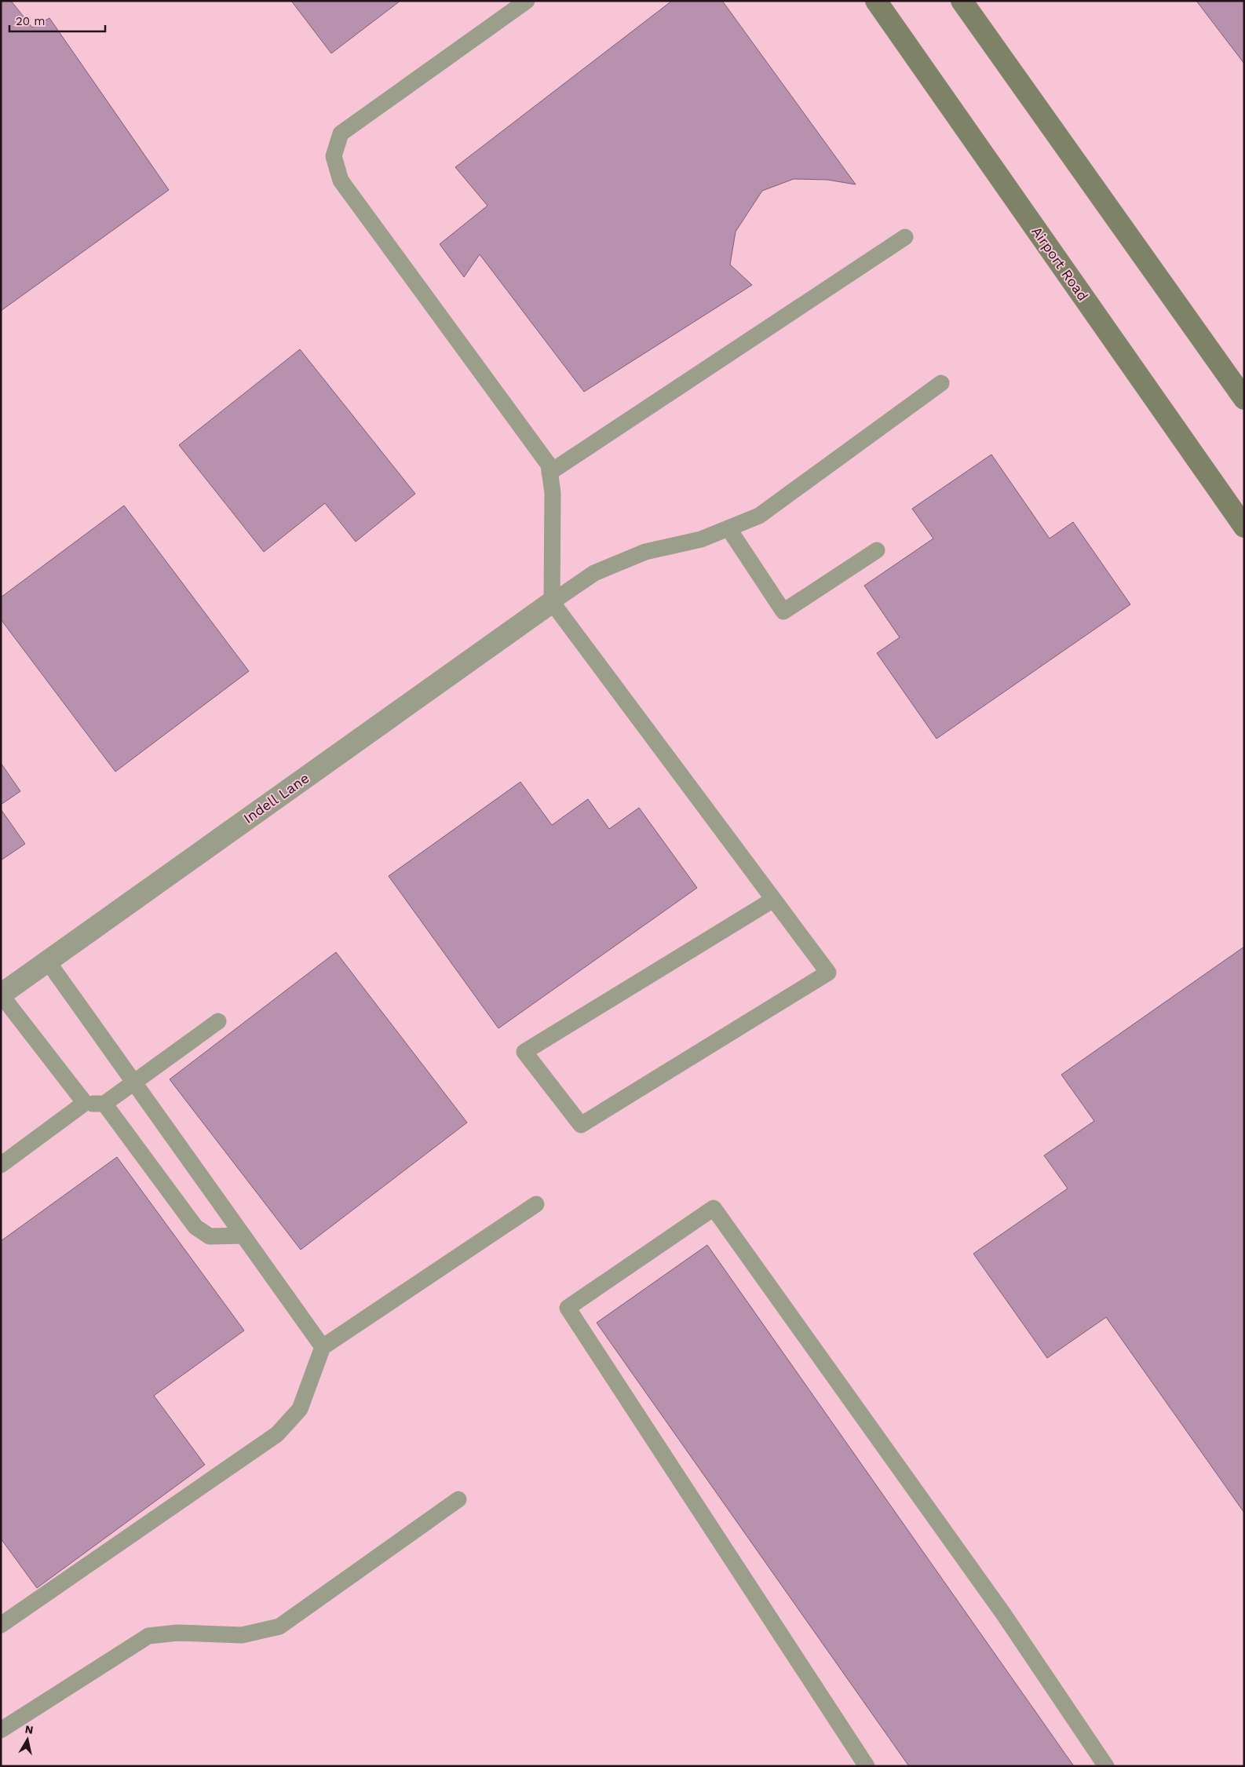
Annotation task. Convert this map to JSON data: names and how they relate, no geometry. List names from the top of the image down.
{
  "streets": {
    "main road": ["Airport Road"],
    "street": ["Indell Lane"]
  },
  "scale_bar": "20 m",
  "north": "top"
}
